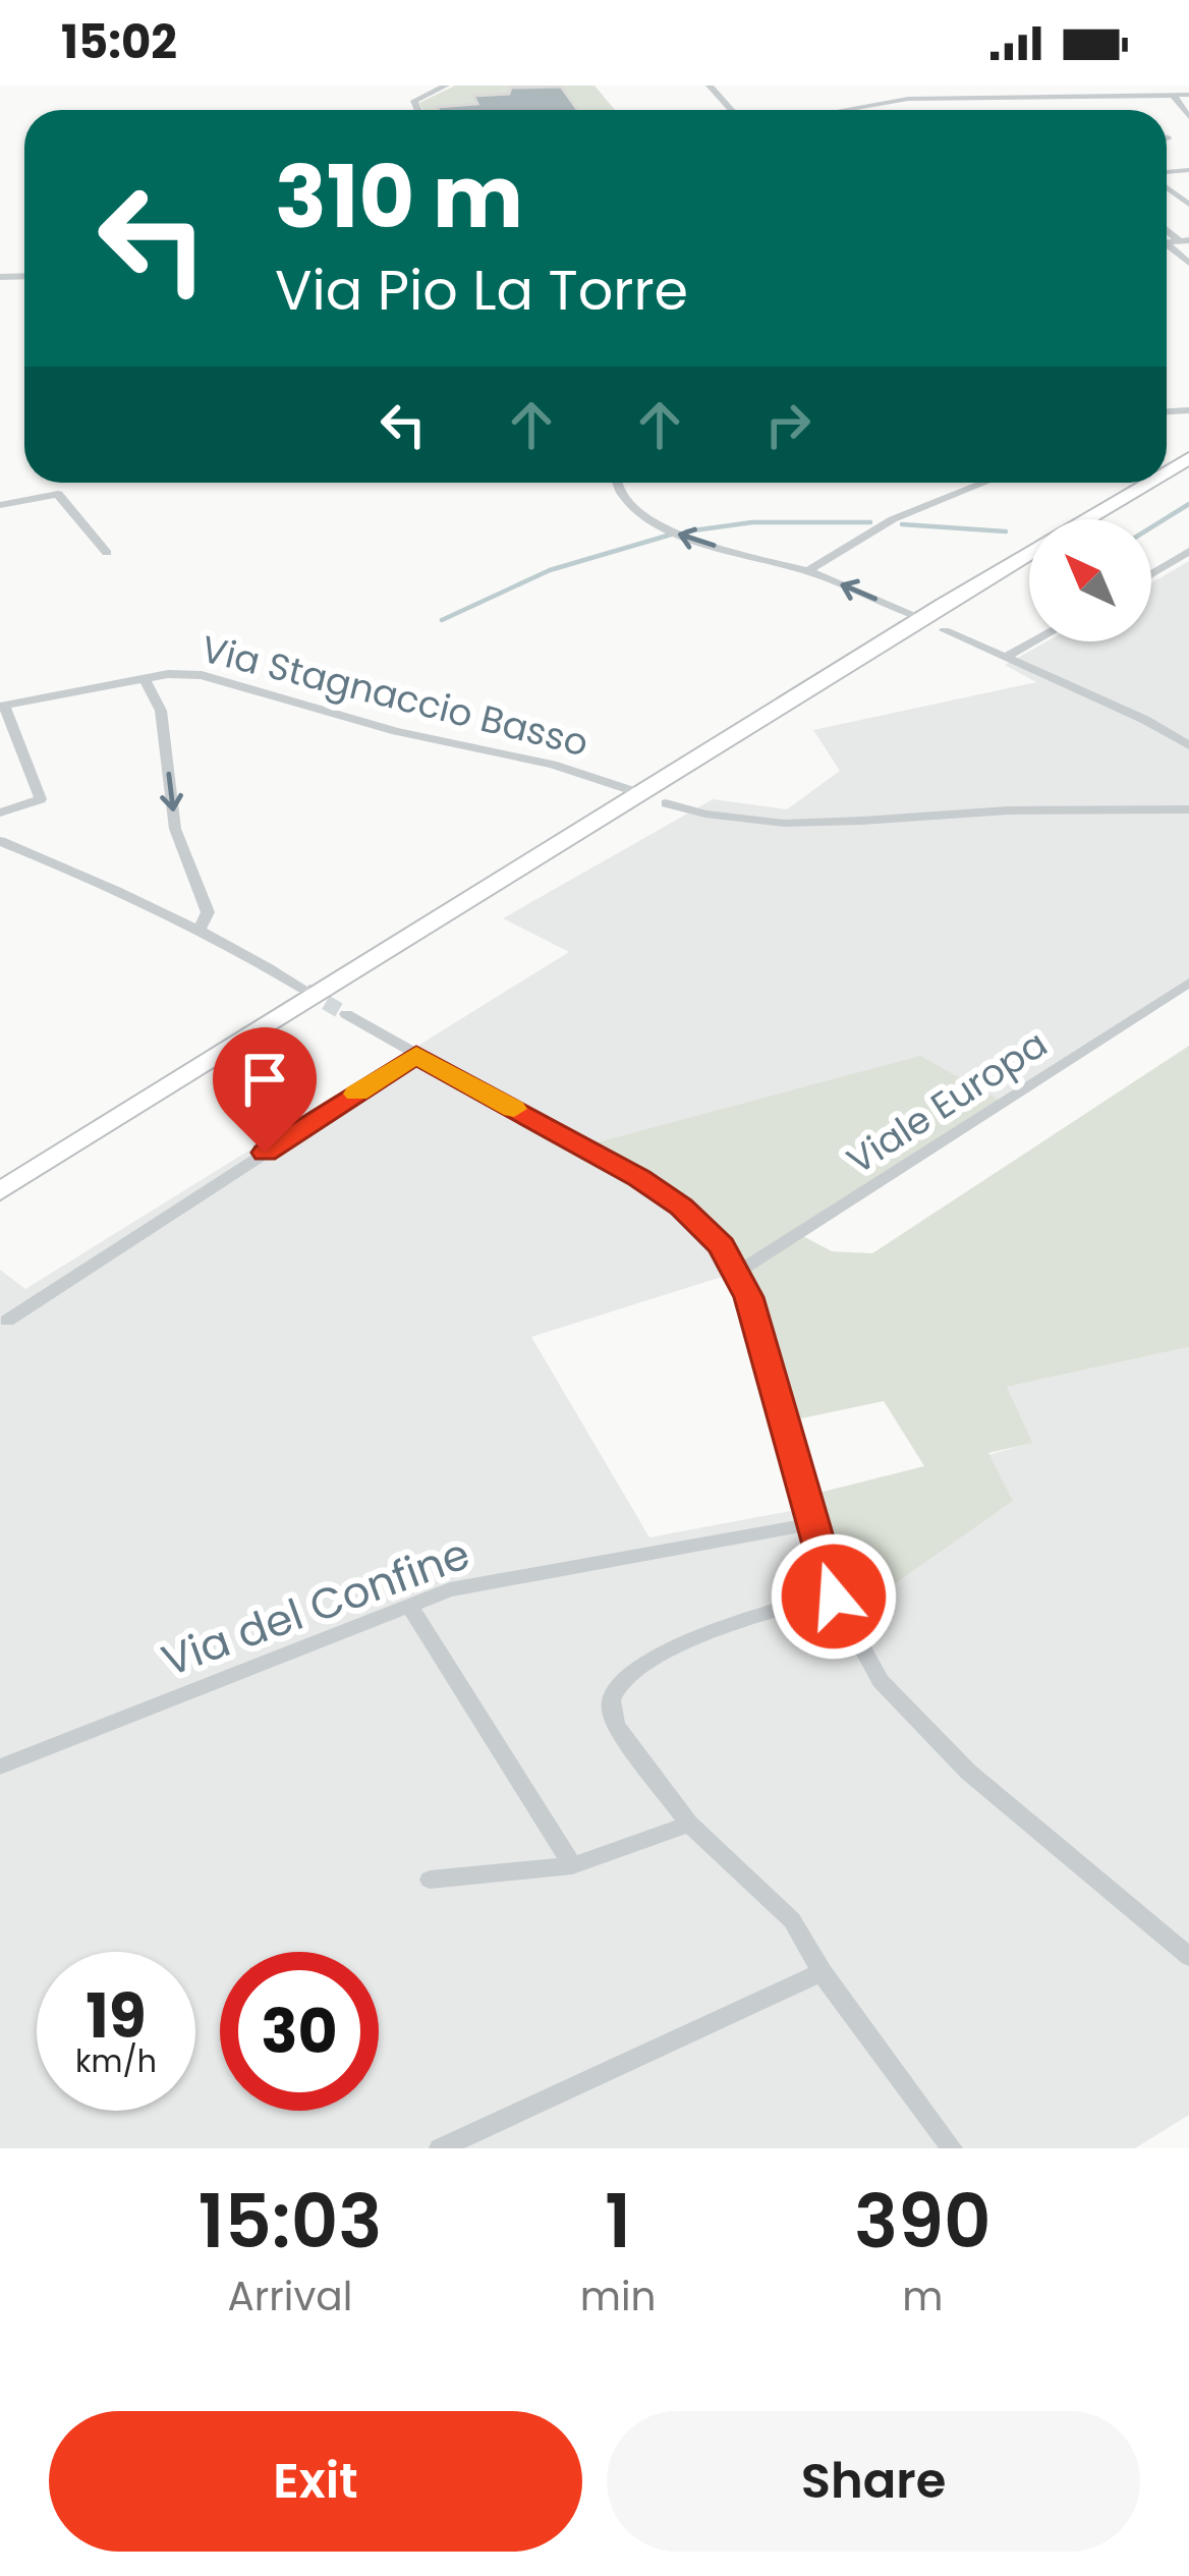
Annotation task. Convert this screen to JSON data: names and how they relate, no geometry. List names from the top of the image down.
{
  "streets": {
    "street": ["Via Stagnaccio Basso", "Viale Europa", "Via del Confine"]
  },
  "north": "top left",
  "page": {
    "status": "15:02",
    "turn": ["310 m", "Via Pio La Torre"],
    "speed": "19 km/h",
    "limit": "30",
    "eta": [
      "15:03",
      "Arrival",
      "1",
      "min",
      "390",
      "m"
    ],
    "buttons": ["Exit", "Share"]
  }
}
